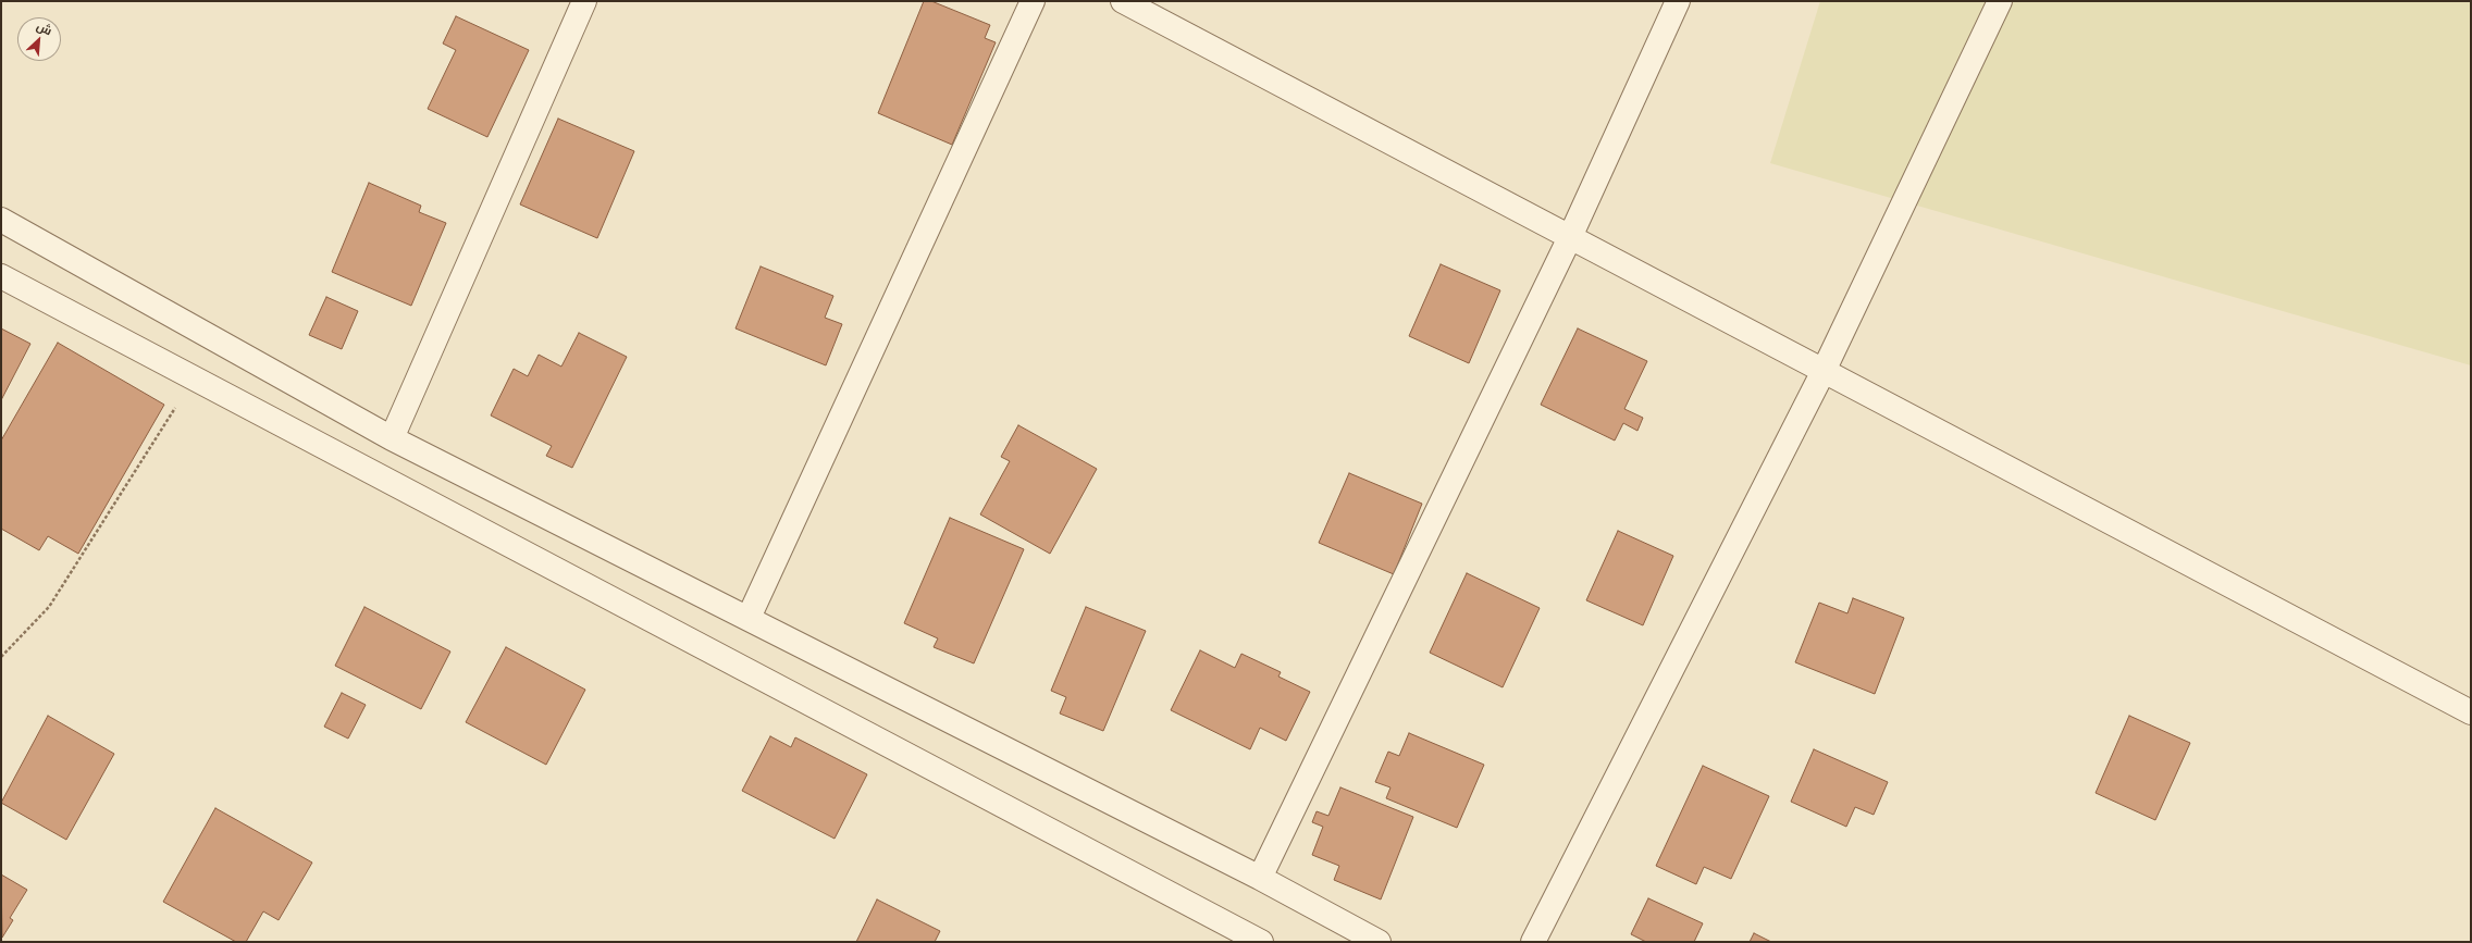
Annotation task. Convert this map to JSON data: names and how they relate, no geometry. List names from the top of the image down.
{
  "north": "top right"
}
